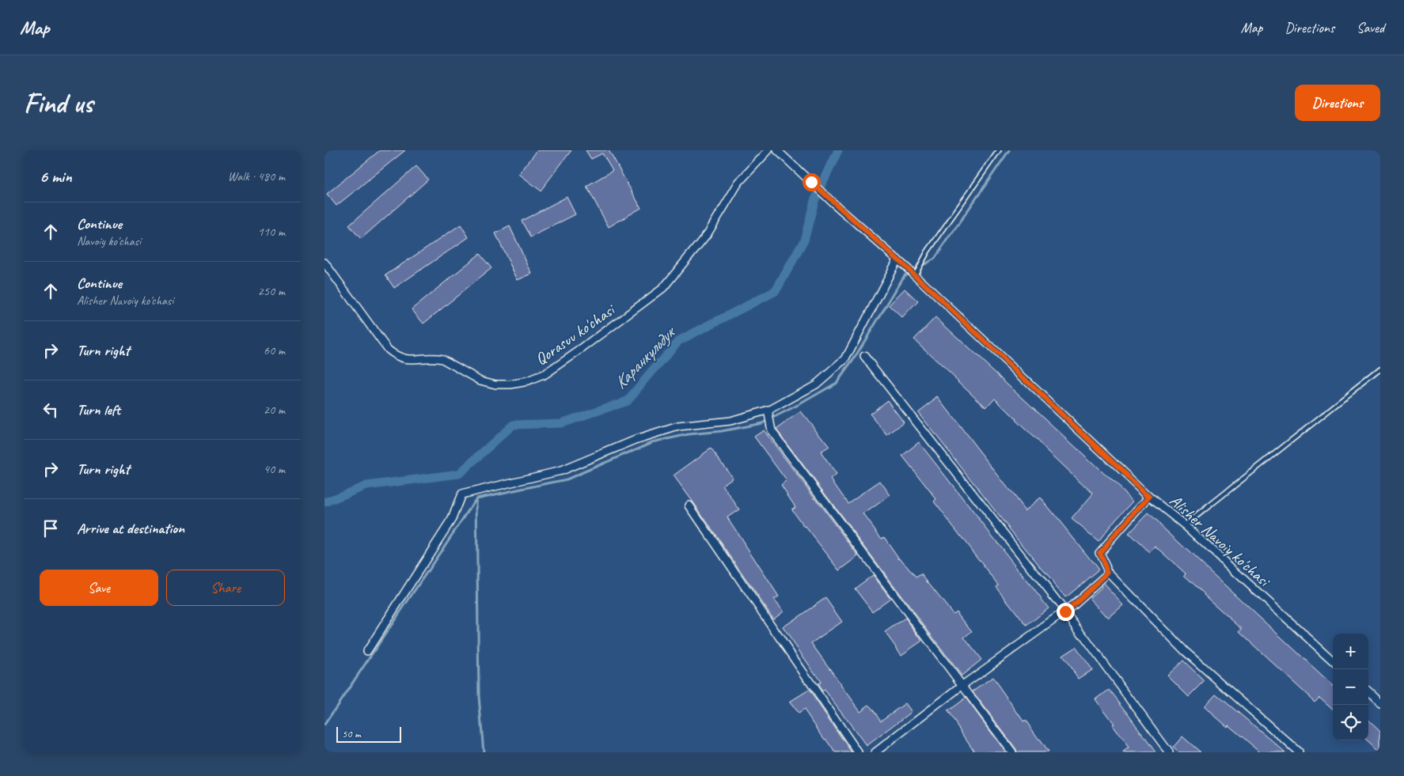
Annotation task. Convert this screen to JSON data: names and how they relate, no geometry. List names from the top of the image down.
{
  "streets": {
    "street": ["Qorasuv ko'chasi", "Alisher Navoiy ko'chasi"]
  },
  "water": ["Каранкульдук"],
  "scale_bar": "50 m",
  "page": {
    "header": "Map",
    "nav": ["Map", "Directions", "Saved"],
    "buttons": [
      "Directions",
      ["Save", "Share"]
    ],
    "title": "Find us",
    "heading": ["6 min", "Walk · 480 m"],
    "list": [
      ["Continue", "Navoiy ko'chasi", "110 m"],
      ["Continue", "Alisher Navoiy ko'chasi", "250 m"],
      ["Turn right", "60 m"],
      ["Turn left", "20 m"],
      ["Turn right", "40 m"],
      "Arrive at destination"
    ],
    "map_buttons": ["+", "−"],
    "scale": "50 m"
  }
}
